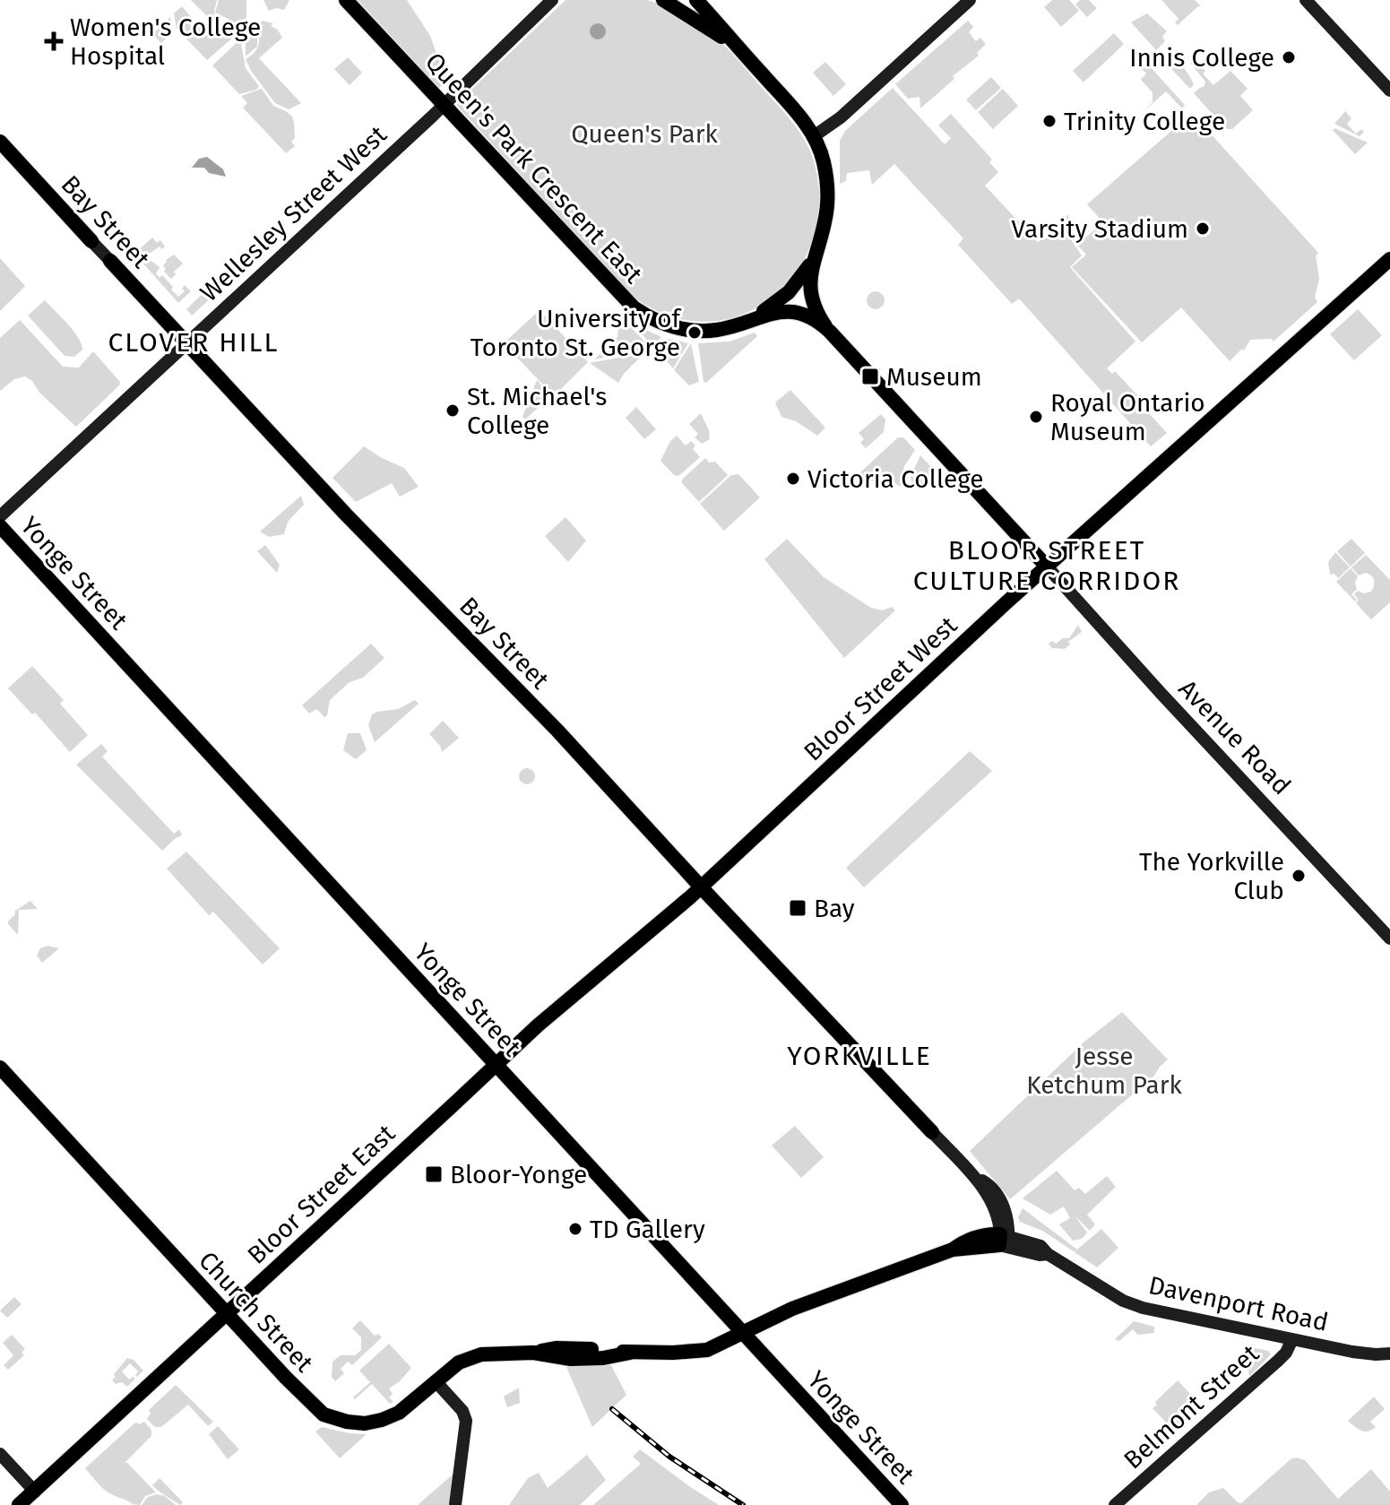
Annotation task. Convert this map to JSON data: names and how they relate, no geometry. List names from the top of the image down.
{
  "streets": {
    "main road": [
      "Queen's Park Crescent East",
      "Bay Street",
      "Yonge Street",
      "Bloor Street West",
      "Bloor Street East",
      "Davenport Road",
      "Church Street"
    ],
    "street": ["Wellesley Street West", "Avenue Road", "Belmont Street"]
  },
  "crossings": [
    ["Queen's Park Crescent East", "Wellesley Street West"],
    ["Wellesley Street West", "Bay Street"],
    ["Bay Street", "Bloor Street West"],
    ["Bay Street", "Davenport Road"],
    ["Yonge Street", "Bloor Street West"],
    ["Yonge Street", "Bloor Street East"],
    ["Yonge Street", "Davenport Road"],
    ["Yonge Street", "Church Street"],
    ["Bloor Street West", "Avenue Road"],
    ["Bloor Street West", "Bloor Street East"],
    ["Bloor Street East", "Church Street"],
    ["Davenport Road", "Church Street"],
    ["Davenport Road", "Belmont Street"]
  ],
  "districts": ["CLOVER HILL", "BLOOR STREET CULTURE CORRIDOR", "YORKVILLE"],
  "parks": ["Queen's Park", "Jesse Ketchum Park"],
  "places": {
    "health": ["Women's College Hospital"],
    "other": [
      "Innis College",
      "Trinity College",
      "Varsity Stadium",
      "University of Toronto St. George",
      "St. Michael's College",
      "Royal Ontario Museum",
      "Victoria College",
      "The Yorkville Club",
      "TD Gallery"
    ],
    "transit": ["Museum", "Bay", "Bloor-Yonge"]
  }
}
